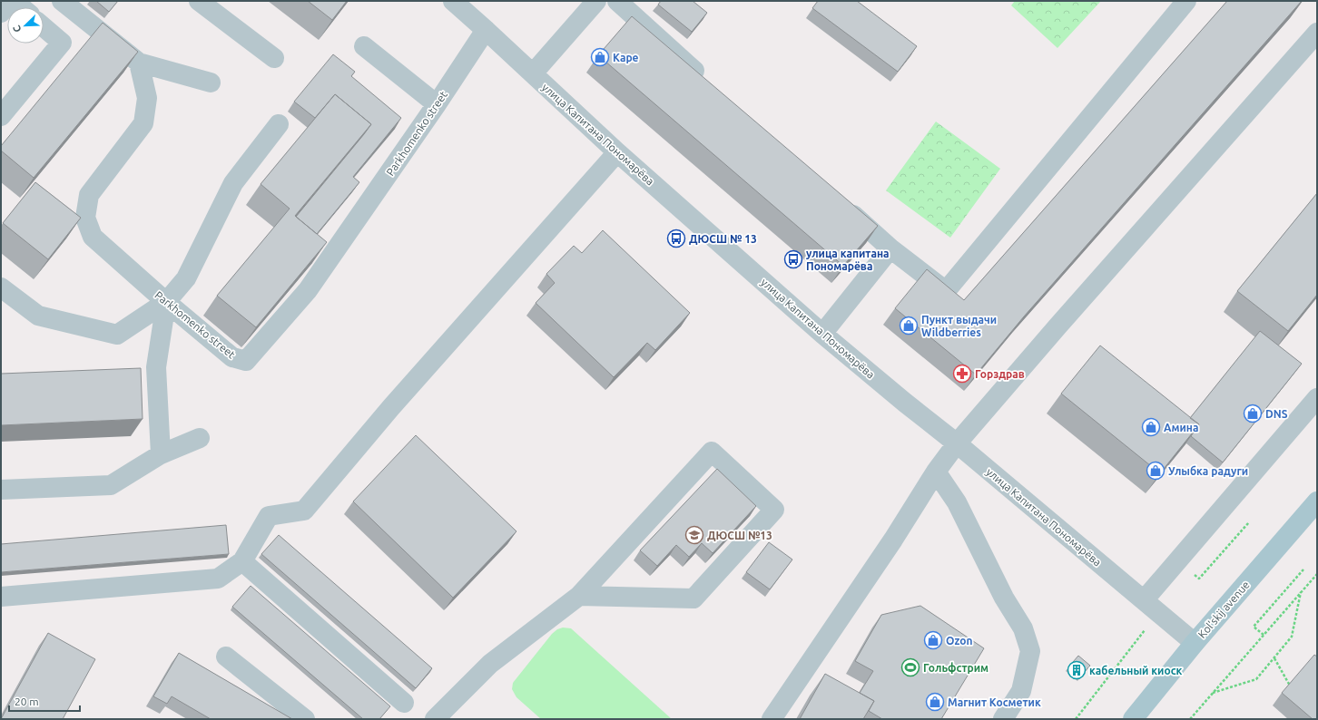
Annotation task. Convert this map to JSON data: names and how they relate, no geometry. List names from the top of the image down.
{
  "streets": {
    "main road": ["Kol'skij avenue"],
    "street": ["Parkhomenko street", "улица Капитана Пономарёва"]
  },
  "crossings": [
    ["Parkhomenko street", "улица Капитана Пономарёва"],
    ["улица Капитана Пономарёва", "Kol'skij avenue"]
  ],
  "places": {
    "shop": [
      "Каре",
      "Пункт выдачи Wildberries",
      "DNS",
      "Амина",
      "Улыбка радуги",
      "Ozon",
      "Магнит Косметик"
    ],
    "bus stop": ["ДЮСШ № 13", "улица капитана Пономарёва"],
    "pharmacy": ["Горздрав"],
    "school or university": ["ДЮСШ №13"],
    "sports": ["Гольфстрим"],
    "building": ["кабельный киоск"]
  },
  "scale_bar": "20 m",
  "north": "bottom left"
}
